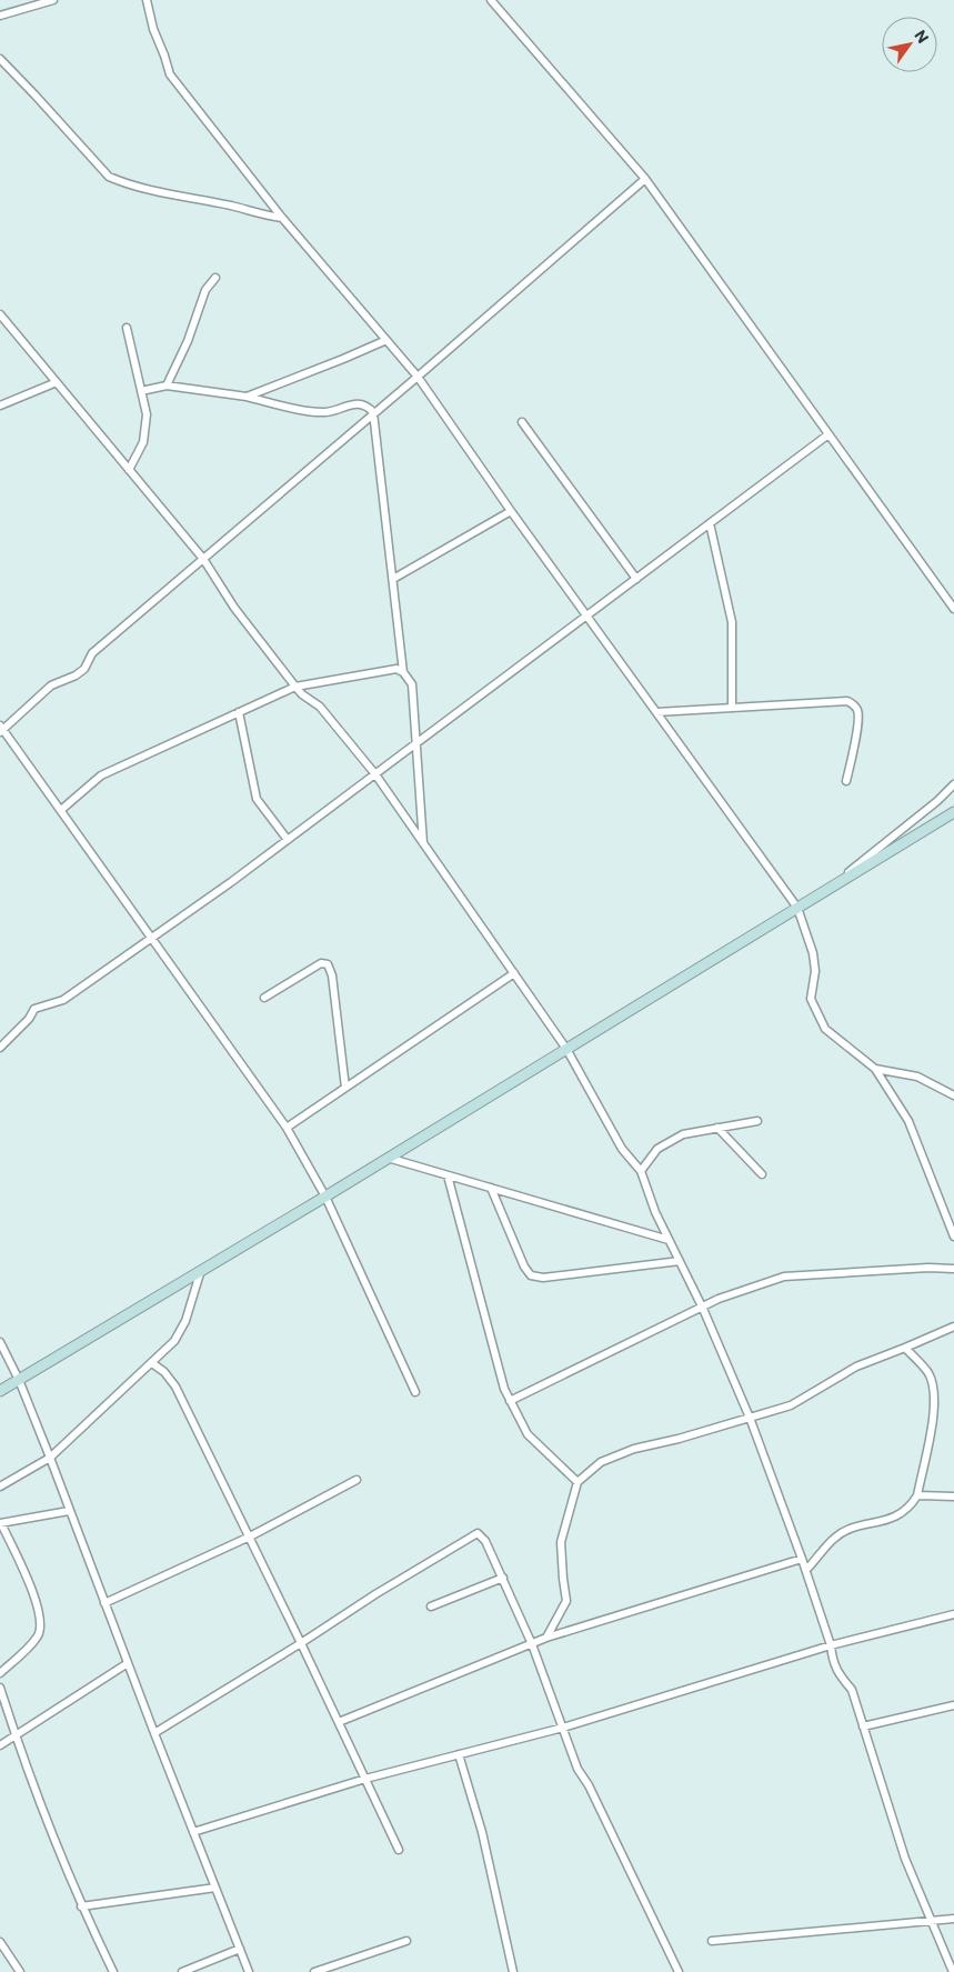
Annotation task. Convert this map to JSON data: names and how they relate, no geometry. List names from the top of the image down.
{
  "north": "top right"
}
